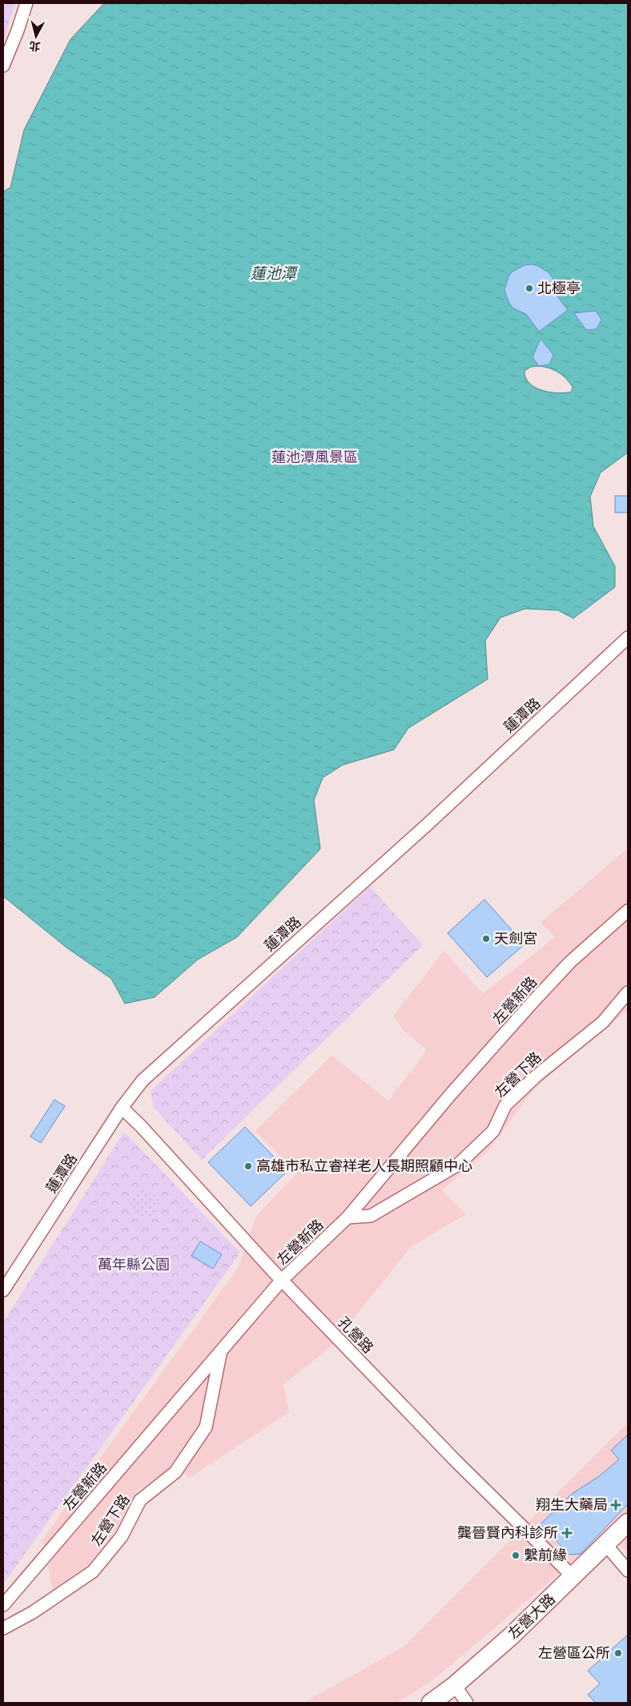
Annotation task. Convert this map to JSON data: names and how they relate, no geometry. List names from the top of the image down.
{
  "streets": {
    "street": [
      "蓮潭路",
      "左營新路",
      "左營下路",
      "孔營路",
      "左營大路"
    ]
  },
  "crossings": [
    ["蓮潭路", "孔營路"],
    ["左營新路", "左營下路"],
    ["左營新路", "孔營路"],
    ["孔營路", "左營大路"]
  ],
  "water": ["蓮池潭"],
  "parks": ["蓮池潭風景區", "萬年縣公園"],
  "places": {
    "other": [
      "北極亭",
      "天劍宮",
      "高雄市私立睿祥老人長期照顧中心",
      "繫前緣",
      "左營區公所"
    ],
    "health": ["翔生大藥局", "龔晉賢內科診所"]
  },
  "north": "bottom"
}
